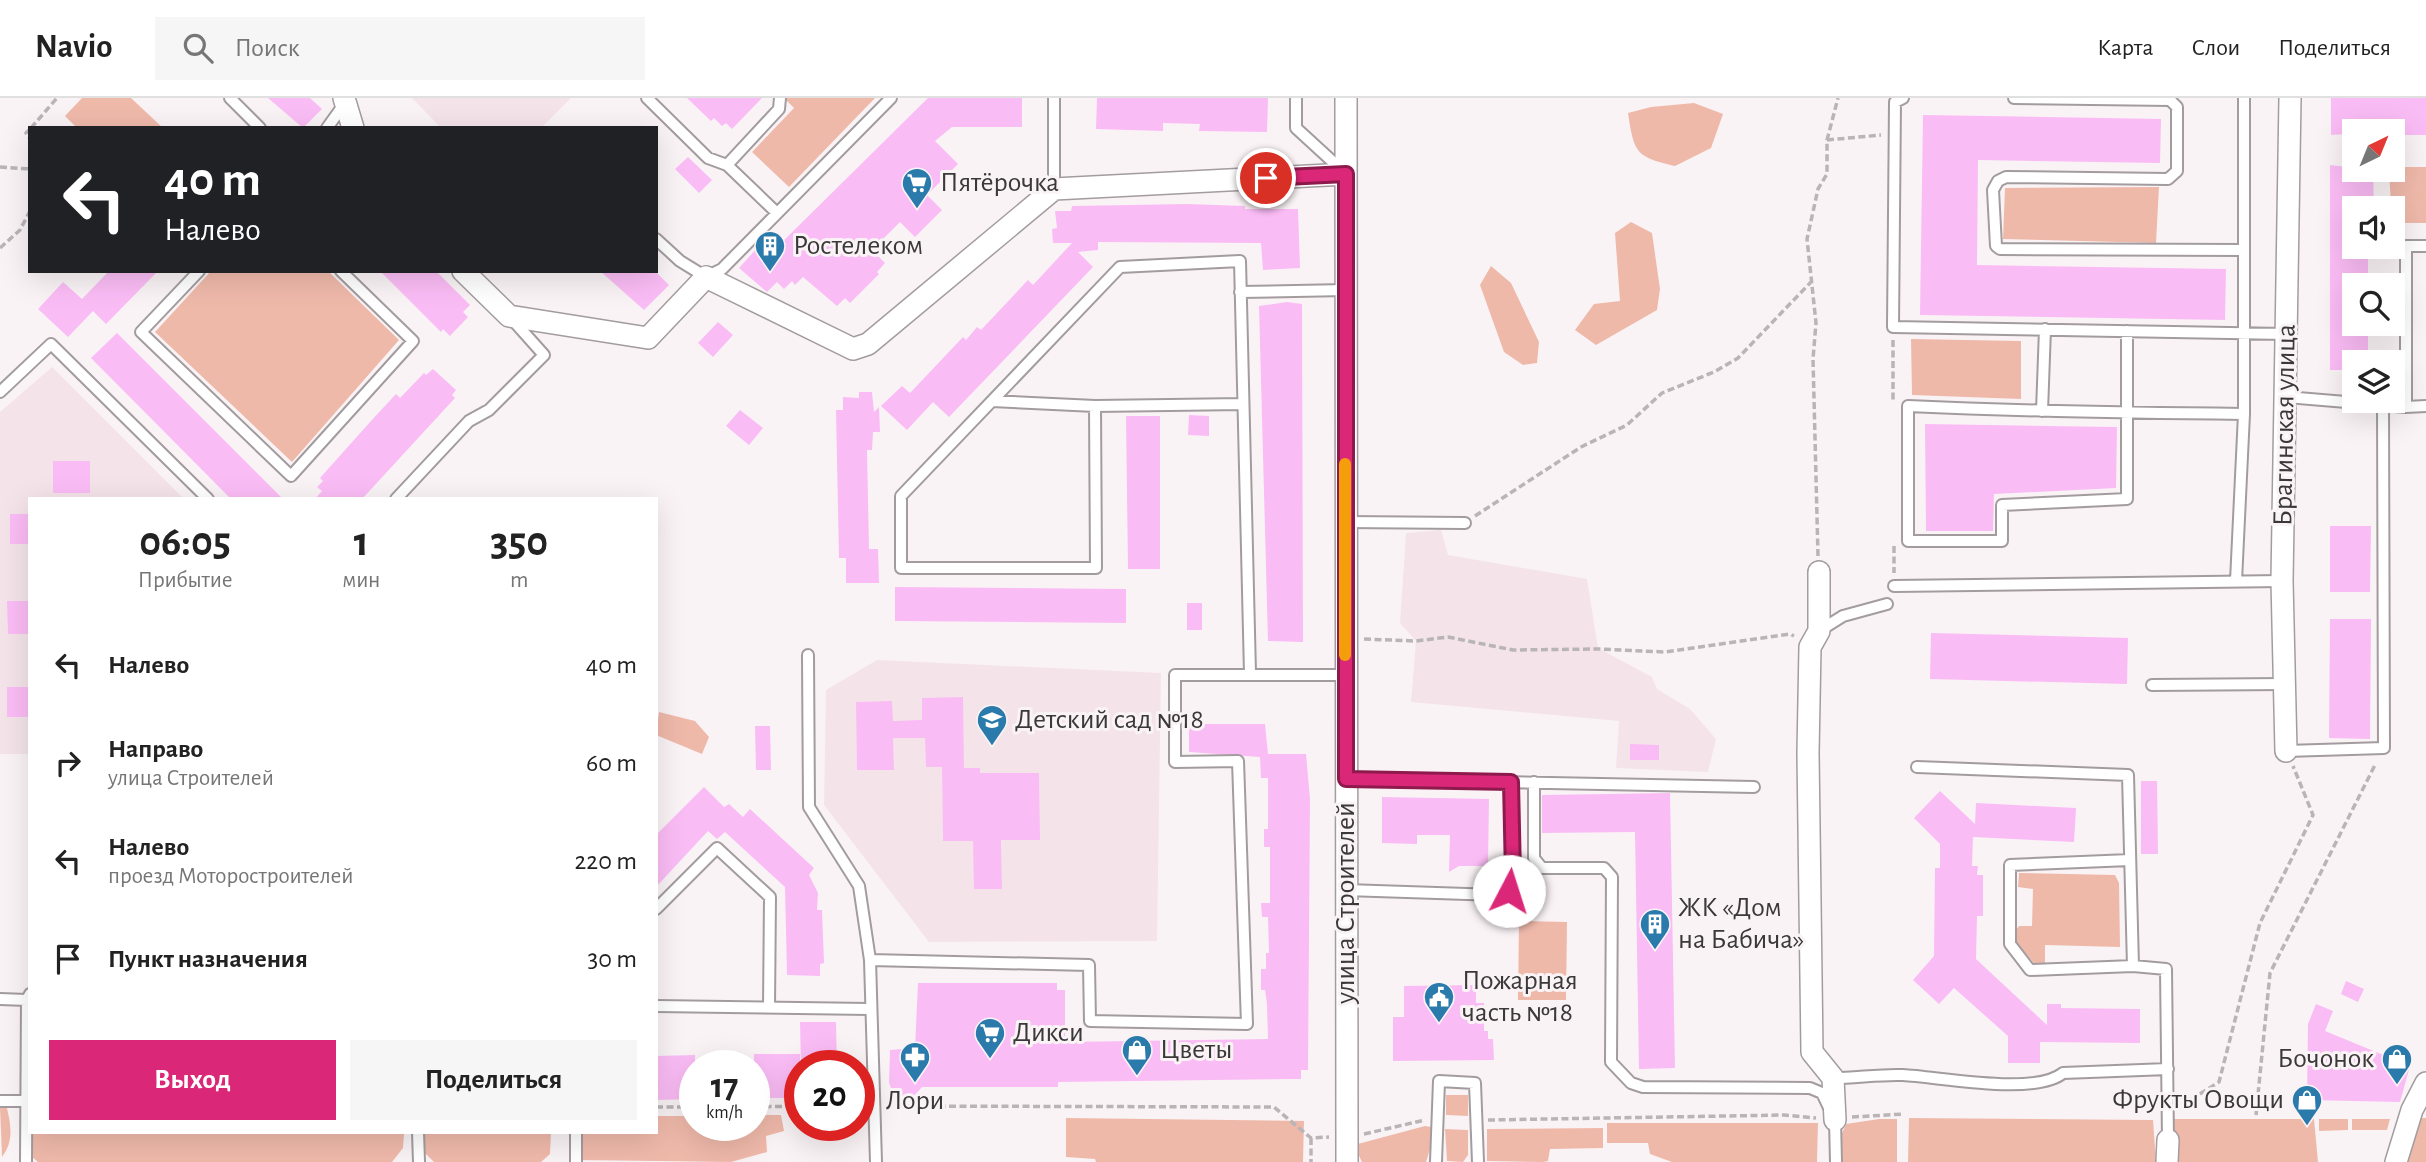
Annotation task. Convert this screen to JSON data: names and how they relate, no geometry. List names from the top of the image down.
{
  "streets": {
    "street": ["Брагинская улица", "улица Строителей"]
  },
  "places": {
    "supermarket": ["Пятёрочка", "Дикси"],
    "building": ["Ростелеком", "ЖК «Дом на Бабича»"],
    "school or university": ["Детский сад №18"],
    "public building": ["Пожарная часть №18"],
    "shop": ["Цветы", "Бочонок", "Фрукты Овощи"],
    "pharmacy": ["Лори"]
  },
  "north": "top right",
  "page": {
    "header": "Navio",
    "search": "Поиск",
    "nav": ["Карта", "Слои", "Поделиться"],
    "turn": ["40 m", "Налево"],
    "eta": [
      "06:05",
      "Прибытие",
      "1",
      "мин",
      "350",
      "m"
    ],
    "list": [
      {
        "name": "Налево",
        "value": "40 m"
      },
      {
        "name": "Направо",
        "note": "улица Строителей",
        "value": "60 m"
      },
      {
        "name": "Налево",
        "note": "проезд Моторостроителей",
        "value": "220 m"
      },
      {
        "name": "Пункт назначения",
        "value": "30 m"
      }
    ],
    "buttons": ["Выход", "Поделиться"],
    "speed": "17 km/h",
    "limit": "20"
  }
}
